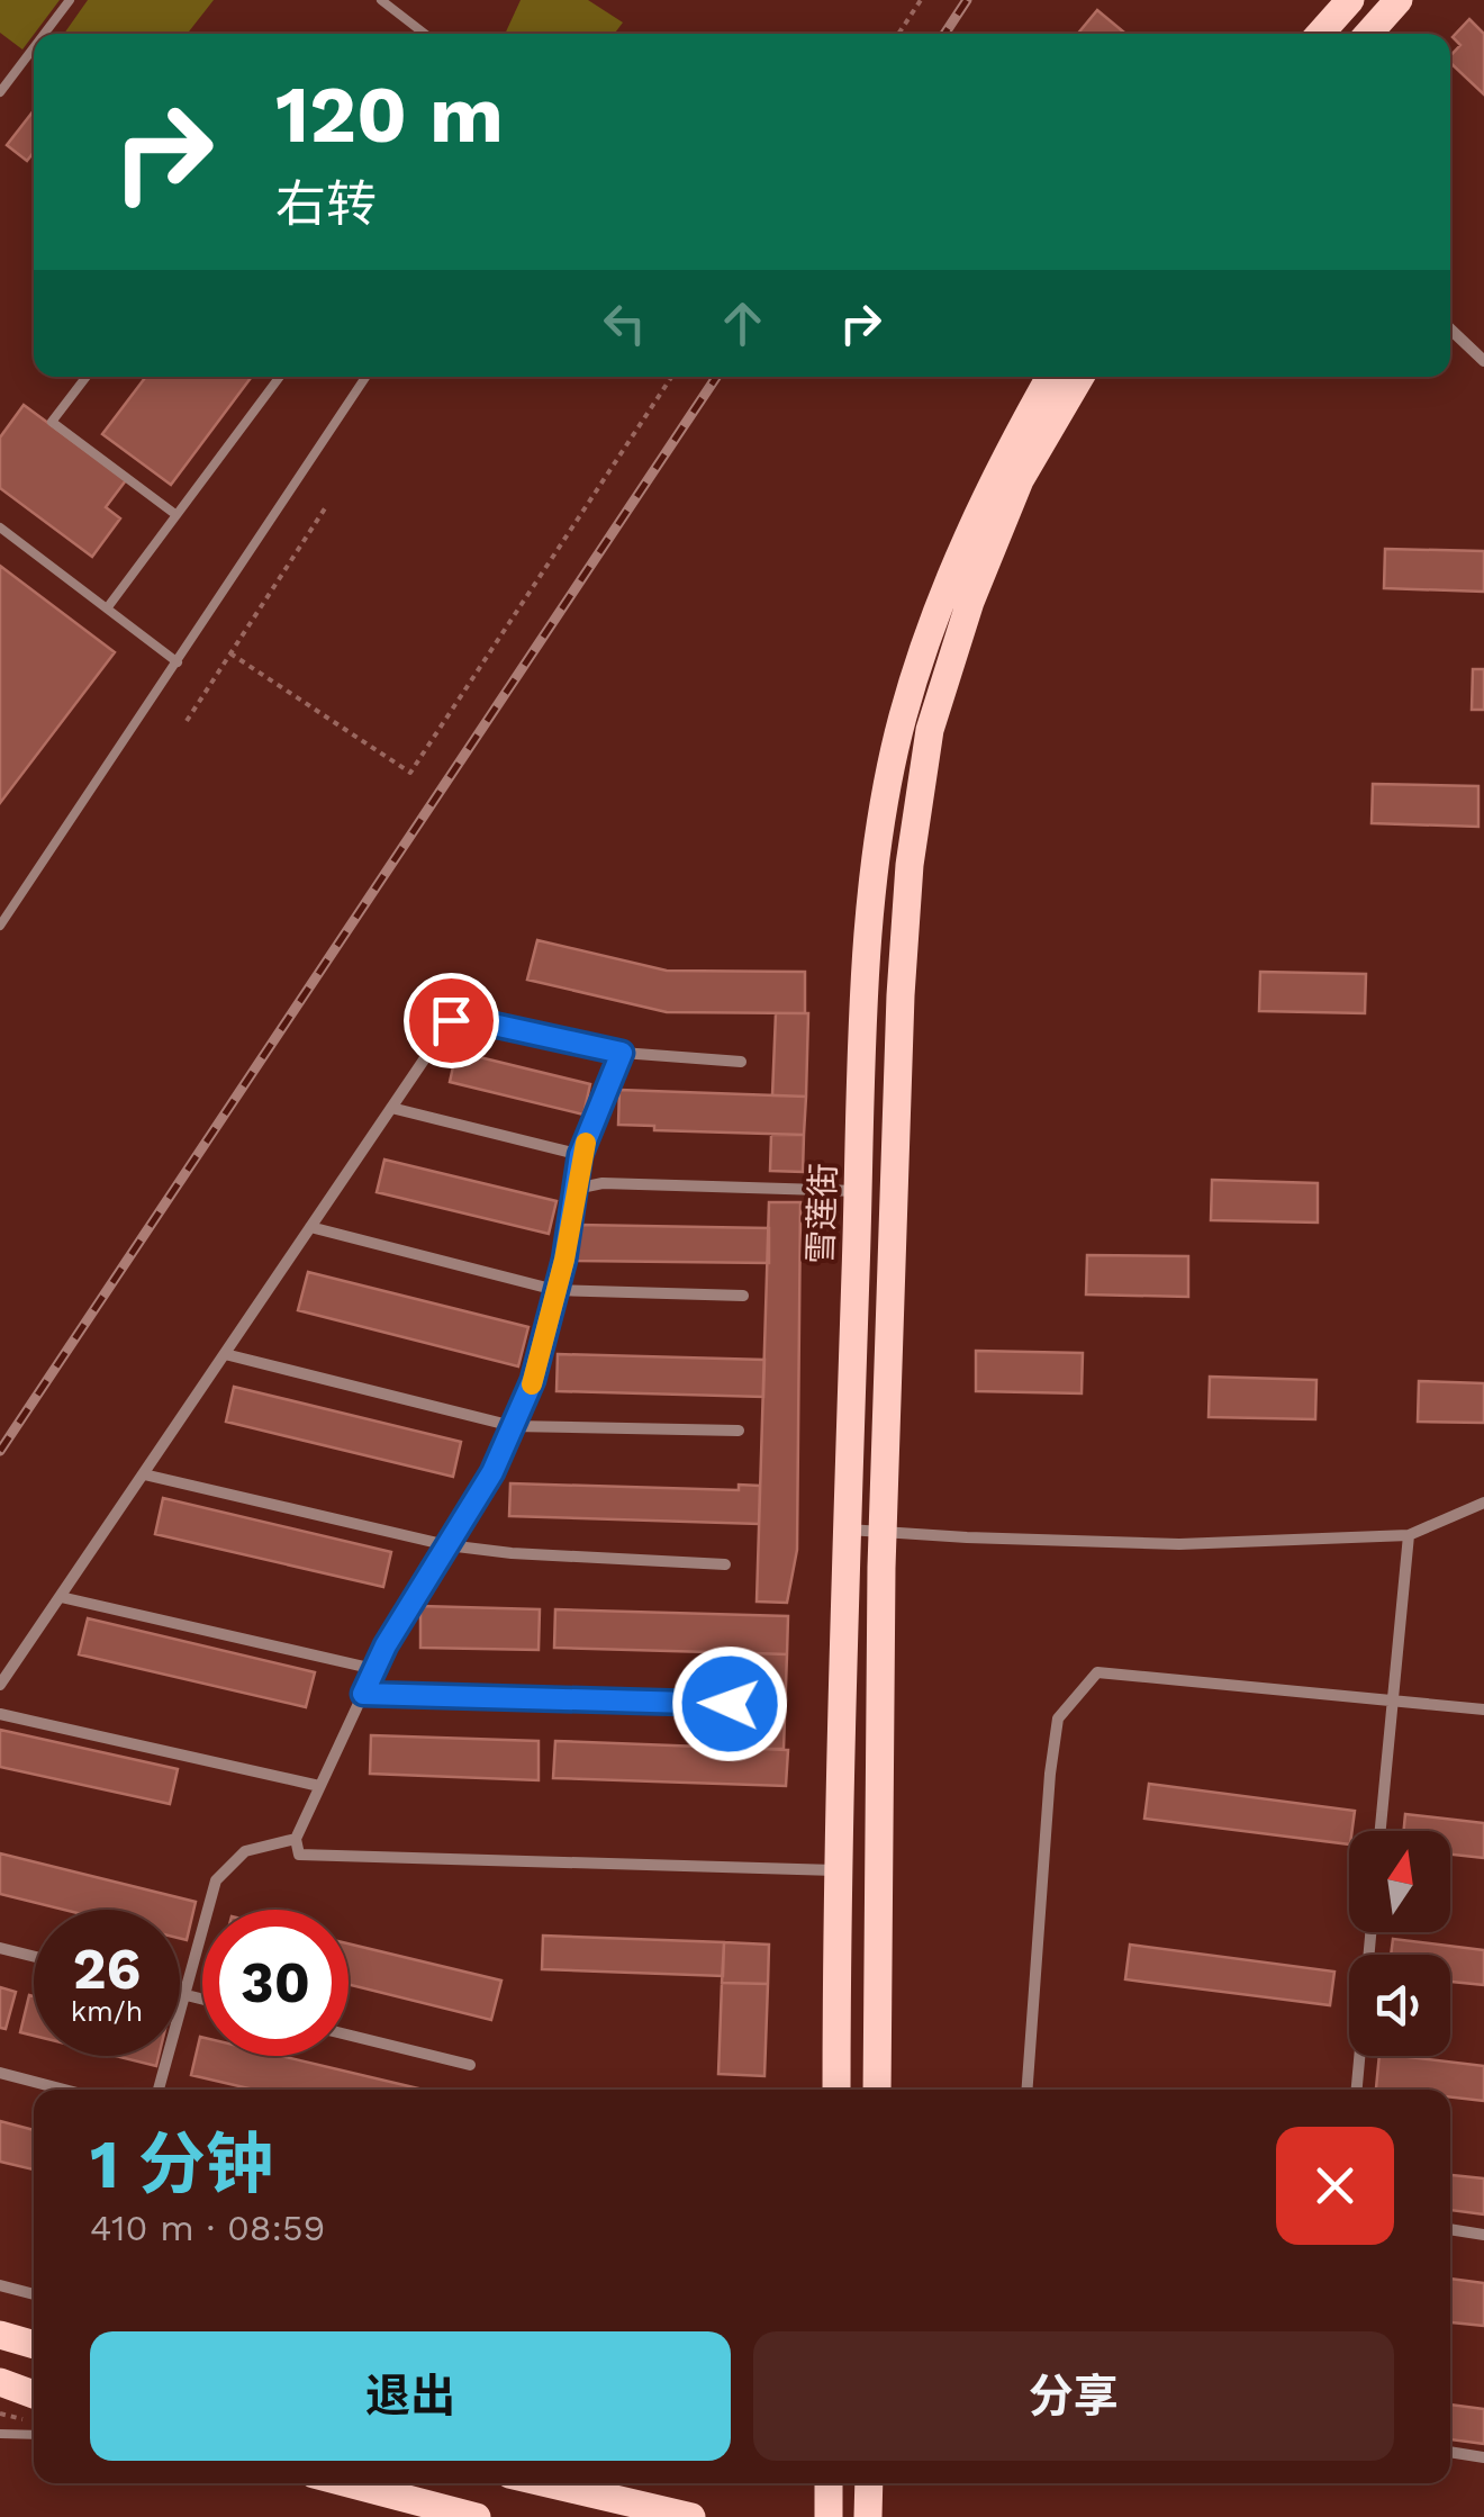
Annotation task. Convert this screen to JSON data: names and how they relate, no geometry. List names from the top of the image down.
{
  "streets": {
    "main road": ["雪莲街"]
  },
  "north": "top",
  "page": {
    "turn": ["120 m", "右转"],
    "speed": "26 km/h",
    "limit": "30",
    "heading": ["1 分钟", "410 m · 08:59"],
    "buttons": ["退出", "分享"]
  }
}
